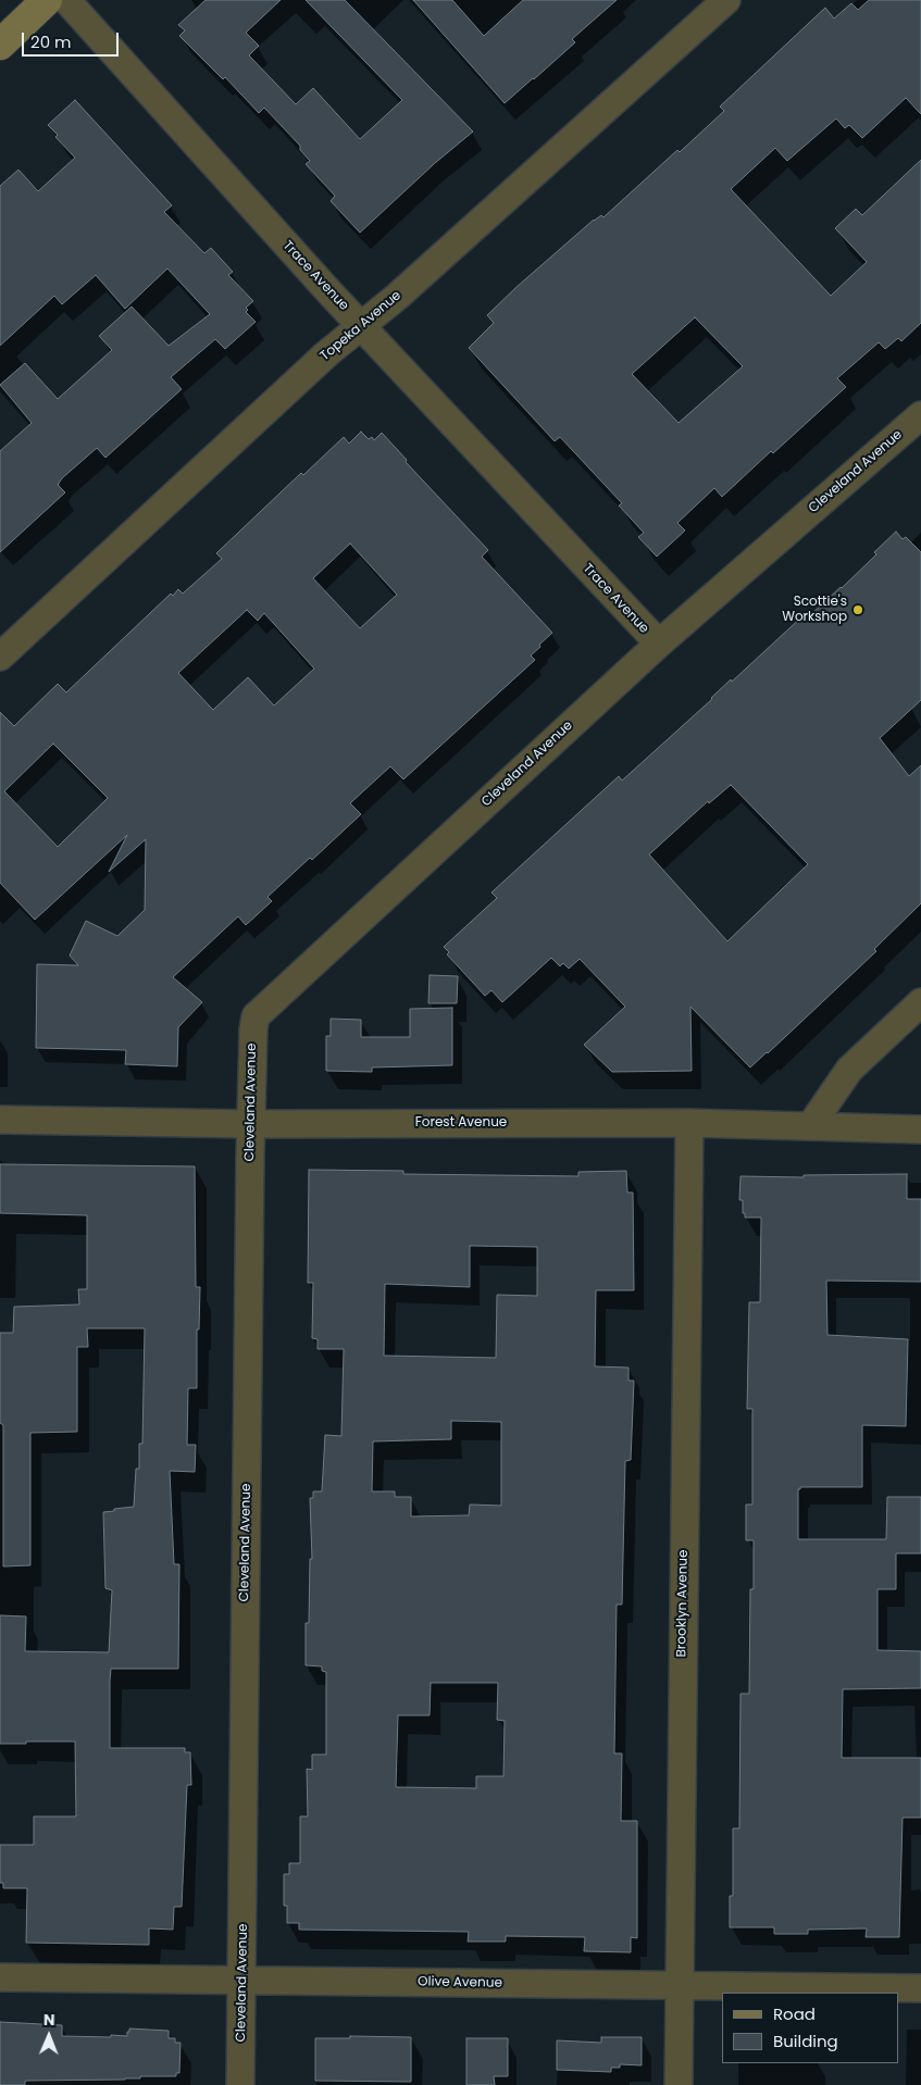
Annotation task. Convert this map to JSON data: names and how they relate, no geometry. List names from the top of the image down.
{
  "streets": {
    "street": [
      "Trace Avenue",
      "Topeka Avenue",
      "Cleveland Avenue",
      "Forest Avenue",
      "Brooklyn Avenue",
      "Olive Avenue"
    ]
  },
  "crossings": [
    ["Trace Avenue", "Topeka Avenue"],
    ["Trace Avenue", "Cleveland Avenue"],
    ["Cleveland Avenue", "Forest Avenue"],
    ["Cleveland Avenue", "Olive Avenue"],
    ["Forest Avenue", "Brooklyn Avenue"],
    ["Brooklyn Avenue", "Olive Avenue"]
  ],
  "places": ["Scottie's Workshop"],
  "legend": ["Road", "Building"],
  "scale_bar": "20 m",
  "north": "top"
}
